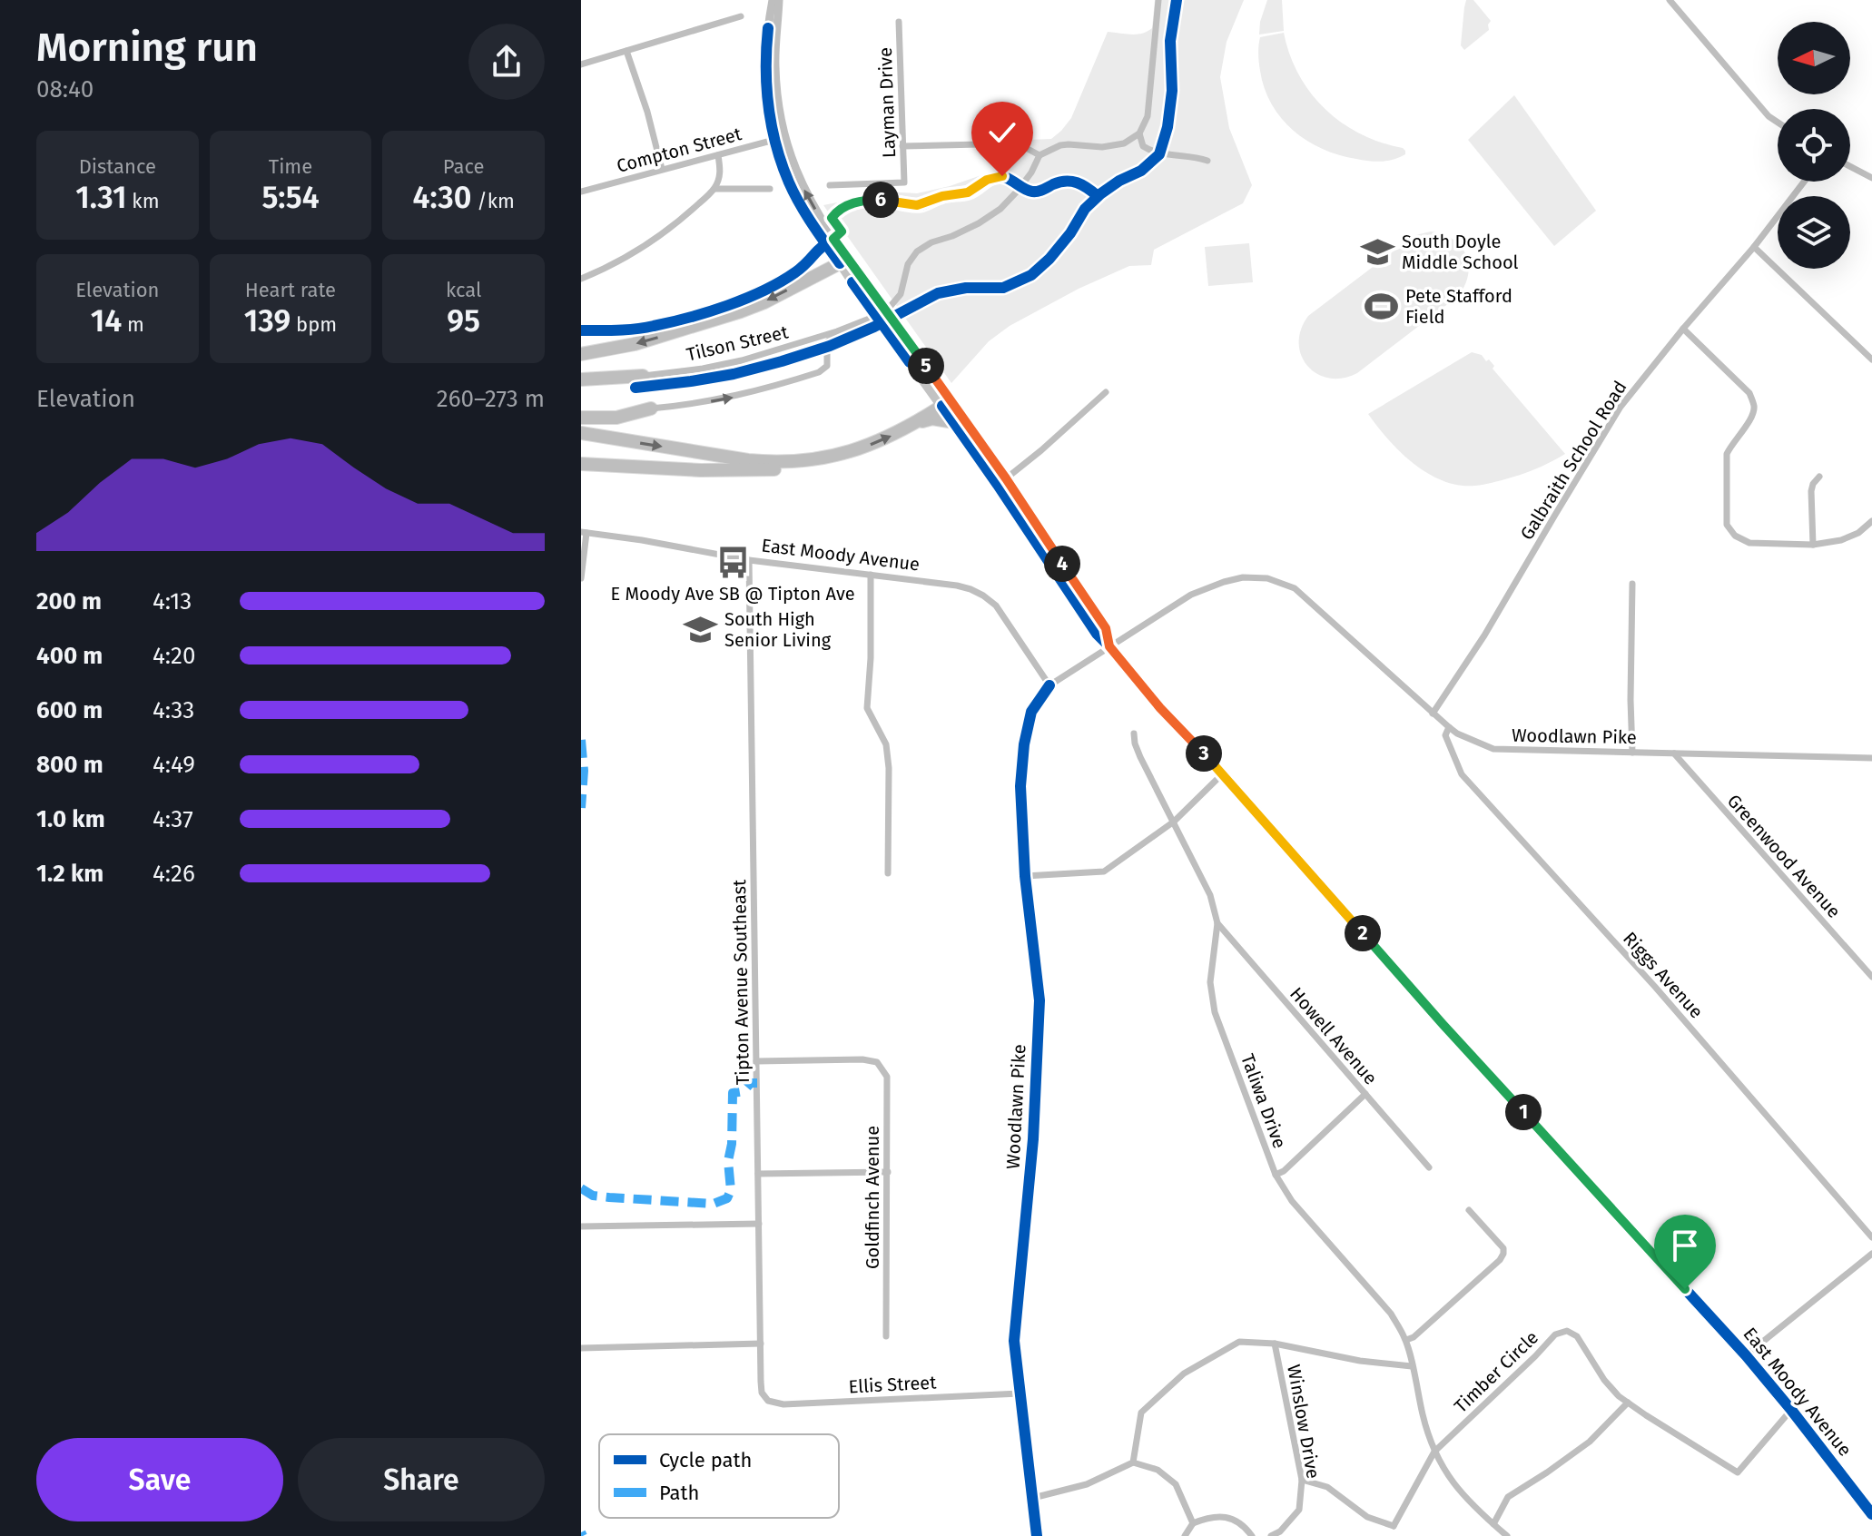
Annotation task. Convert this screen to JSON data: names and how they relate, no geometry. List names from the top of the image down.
{
  "streets": {
    "main road": ["East Moody Avenue"],
    "street": [
      "Layman Drive",
      "Compton Street",
      "Tilson Street",
      "Galbraith School Road",
      "Woodlawn Pike",
      "Greenwood Avenue",
      "Riggs Avenue",
      "Tipton Avenue Southeast",
      "Howell Avenue",
      "Taliwa Drive",
      "Goldfinch Avenue",
      "Timber Circle",
      "Ellis Street",
      "Winslow Drive"
    ]
  },
  "crossings": [
    ["Galbraith School Road", "Woodlawn Pike"],
    ["East Moody Avenue", "Woodlawn Pike"],
    ["East Moody Avenue", "Tipton Avenue Southeast"],
    ["Woodlawn Pike", "Greenwood Avenue"],
    ["Woodlawn Pike", "Riggs Avenue"],
    ["Woodlawn Pike", "Ellis Street"],
    ["Tipton Avenue Southeast", "Goldfinch Avenue"],
    ["Tipton Avenue Southeast", "Ellis Street"],
    ["Howell Avenue", "Taliwa Drive"],
    ["Taliwa Drive", "Timber Circle"]
  ],
  "places": {
    "school or university": ["South Doyle Middle School", "South High Senior Living"],
    "sports": ["Pete Stafford Field"],
    "bus stop": ["E Moody Ave SB @ Tipton Ave"]
  },
  "legend": ["Cycle path", "Path"],
  "north": "left",
  "page": {
    "heading": ["Morning run", "08:40"],
    "stats": [
      ["Distance", "1.31 km"],
      ["Time", "5:54"],
      ["Pace", "4:30 /km"],
      ["Elevation", "14 m"],
      ["Heart rate", "139 bpm"],
      ["kcal", "95"]
    ],
    "pins": [
      "6",
      "5",
      "4",
      "3",
      "2",
      "1"
    ],
    "chart": ["Elevation", "260–273 m"],
    "list": [
      {
        "name": "200 m",
        "note": "4:13"
      },
      {
        "name": "400 m",
        "note": "4:20"
      },
      {
        "name": "600 m",
        "note": "4:33"
      },
      {
        "name": "800 m",
        "note": "4:49"
      },
      {
        "name": "1.0 km",
        "note": "4:37"
      },
      {
        "name": "1.2 km",
        "note": "4:26"
      }
    ],
    "buttons": ["Save", "Share"]
  }
}
